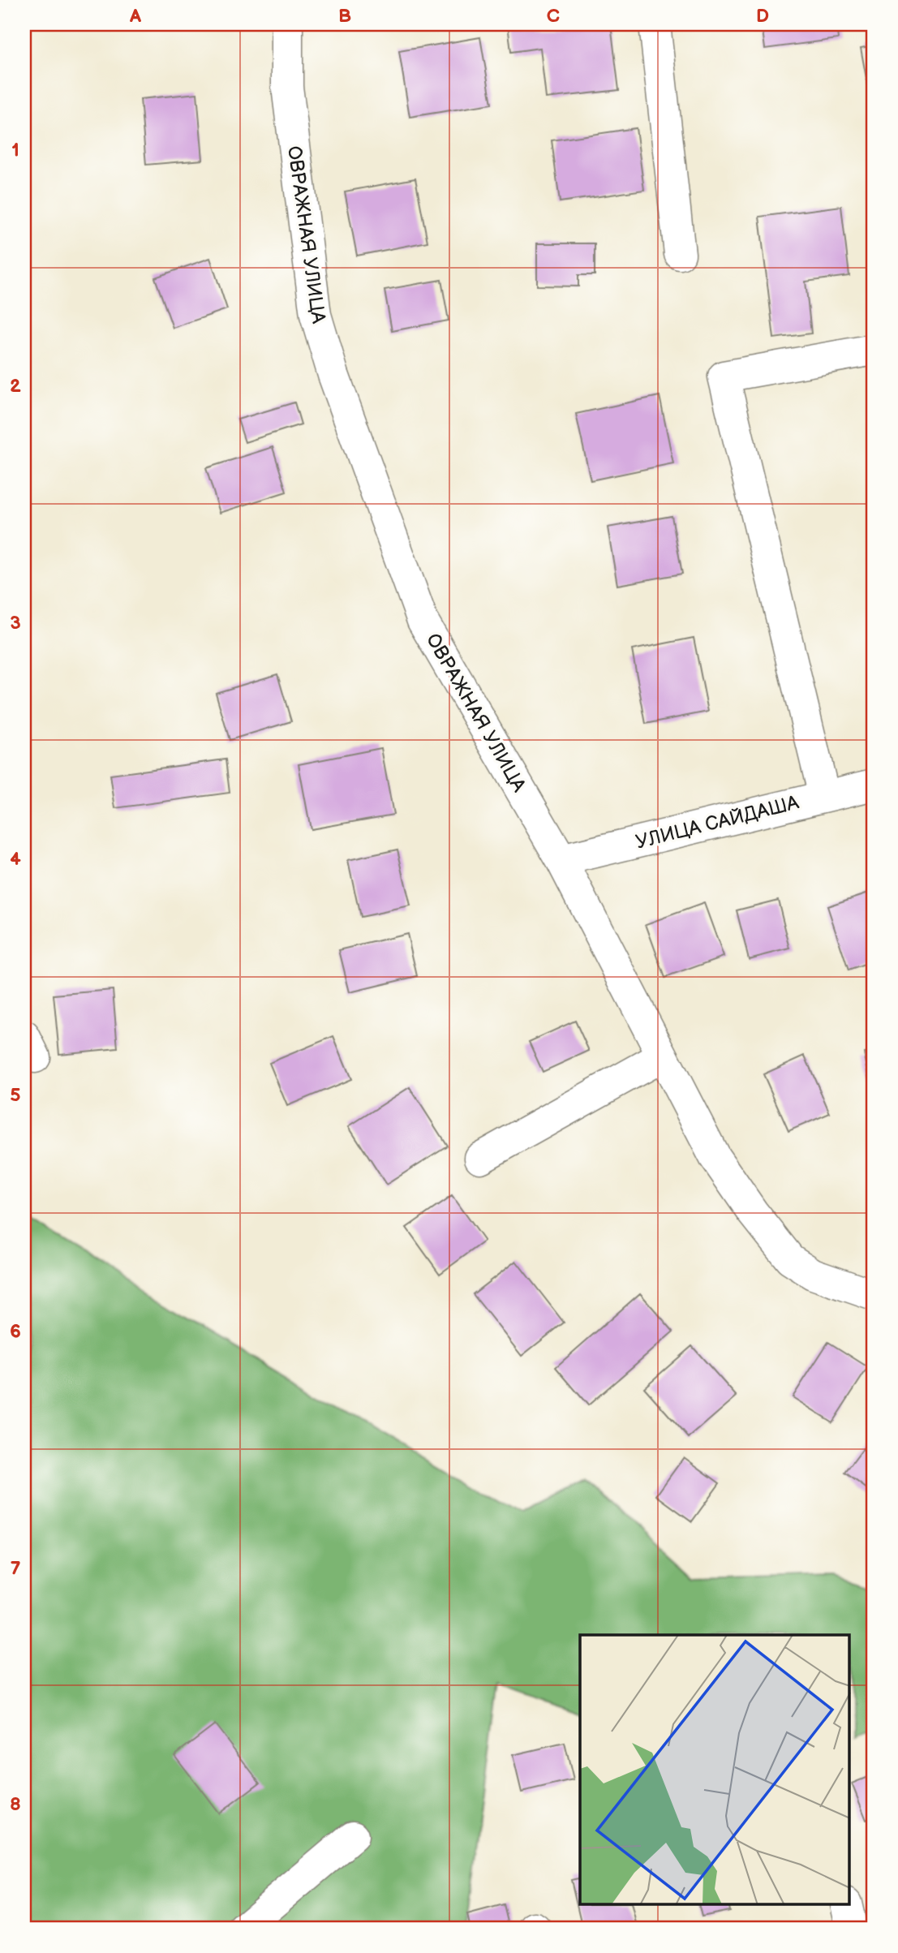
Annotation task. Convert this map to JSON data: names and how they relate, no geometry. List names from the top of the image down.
{
  "streets": {
    "street": ["ОВРАЖНАЯ УЛИЦА", "УЛИЦА САЙДАША"]
  },
  "crossings": [
    ["ОВРАЖНАЯ УЛИЦА", "УЛИЦА САЙДАША"]
  ],
  "grid": {
    "columns": [
      "A",
      "B",
      "C",
      "D"
    ],
    "rows": [
      "1",
      "2",
      "3",
      "4",
      "5",
      "6",
      "7",
      "8"
    ]
  }
}
